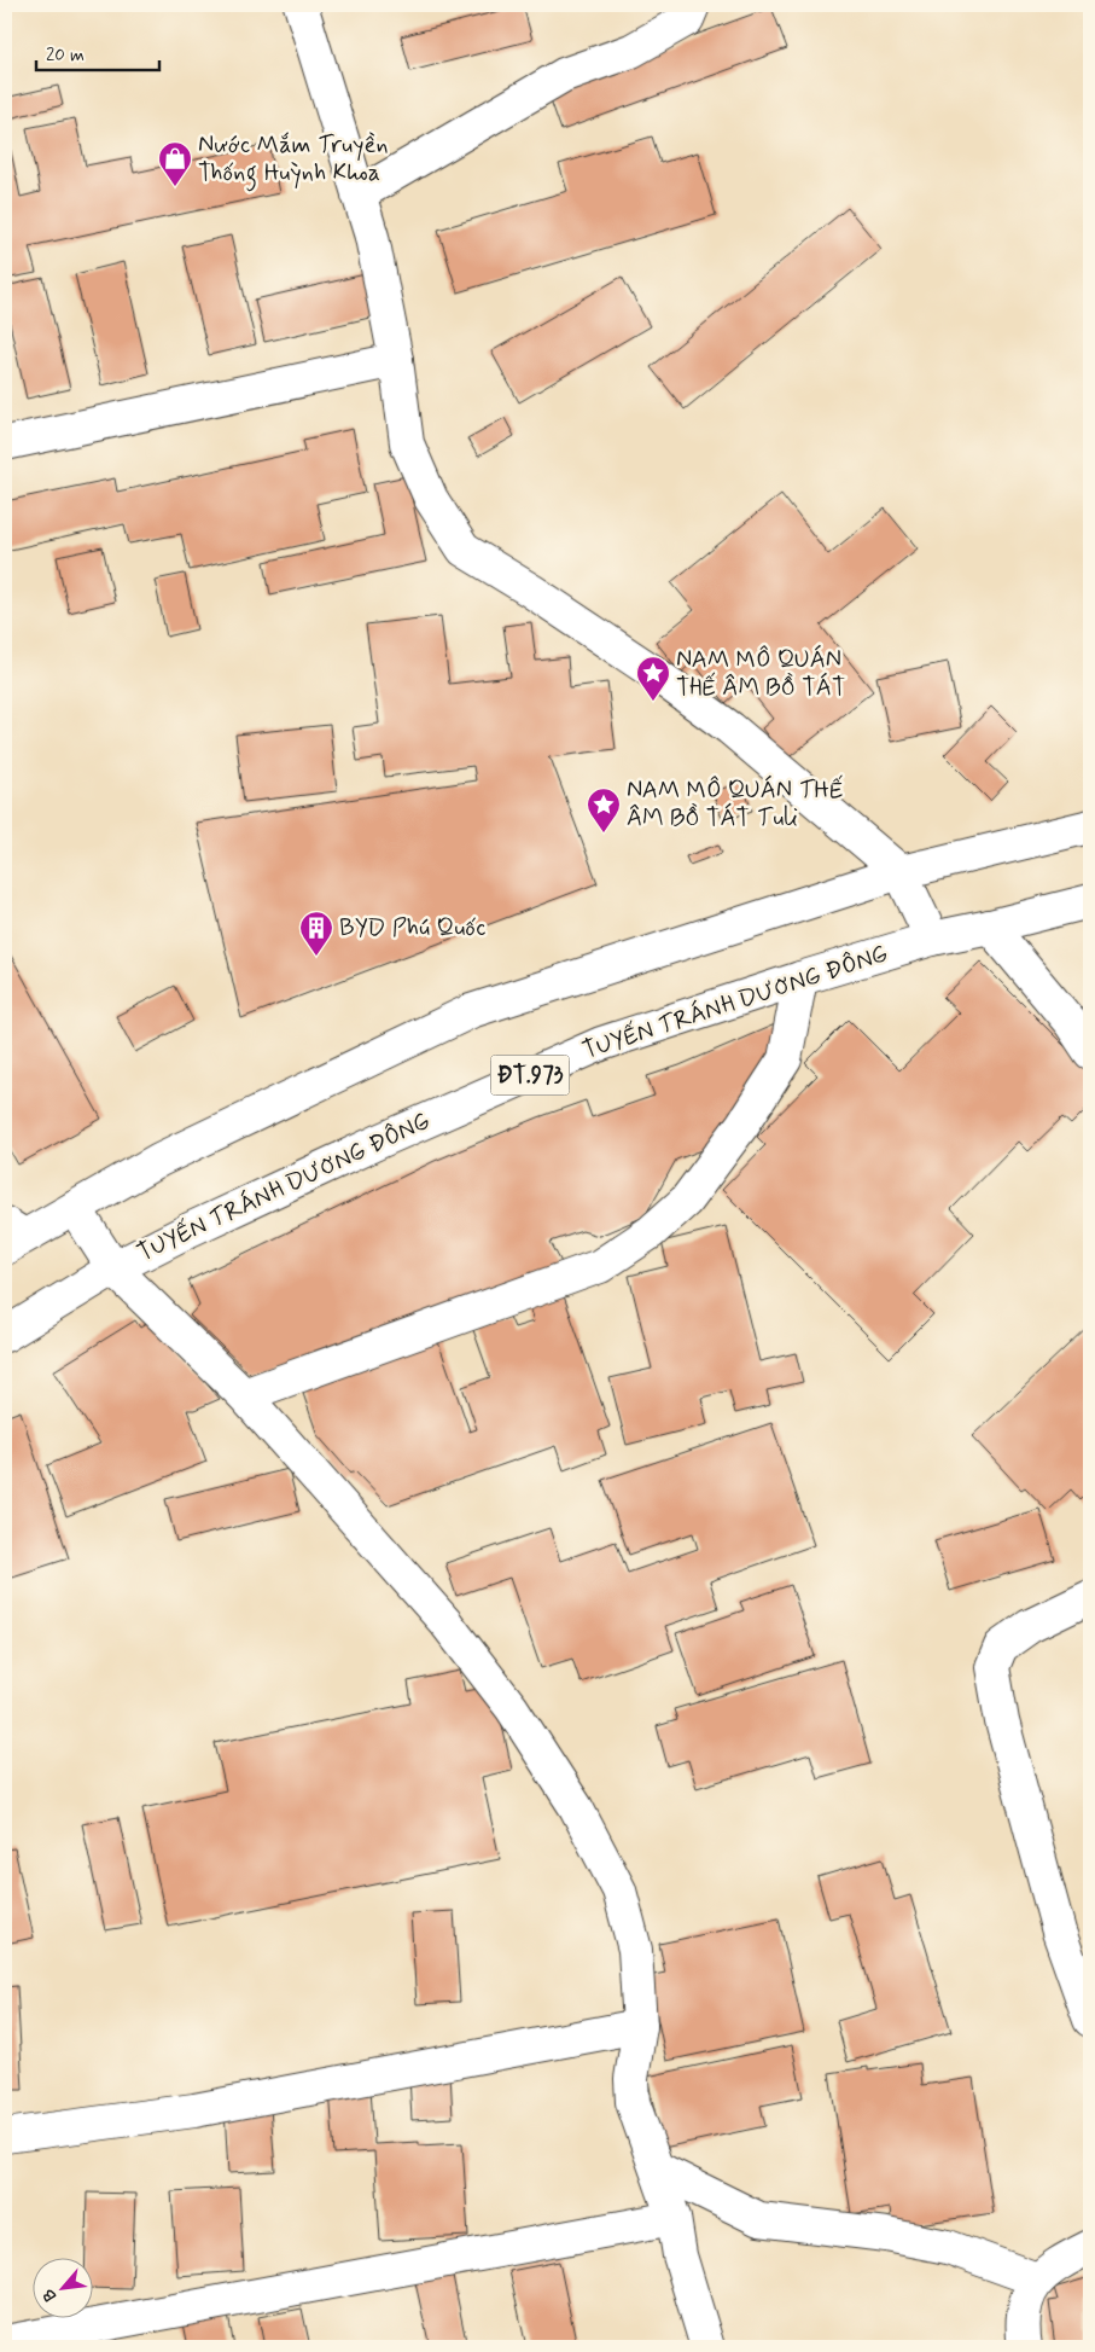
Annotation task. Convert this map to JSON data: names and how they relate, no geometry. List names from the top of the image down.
{
  "streets": {
    "street": ["TUYẾN TRÁNH DƯƠNG ĐÔNG", "ĐT.973"]
  },
  "places": {
    "shop": ["Nước Mắm Truyền Thống Huỳnh Khoa"],
    "place": ["NAM MÔ QUÁN THẾ ÂM BỒ TÁT", "NAM MÔ QUÁN THẾ ÂM BỒ TÁT Tuli"],
    "building": ["BYD Phú Quốc"]
  },
  "scale_bar": "20 m",
  "north": "bottom left"
}
